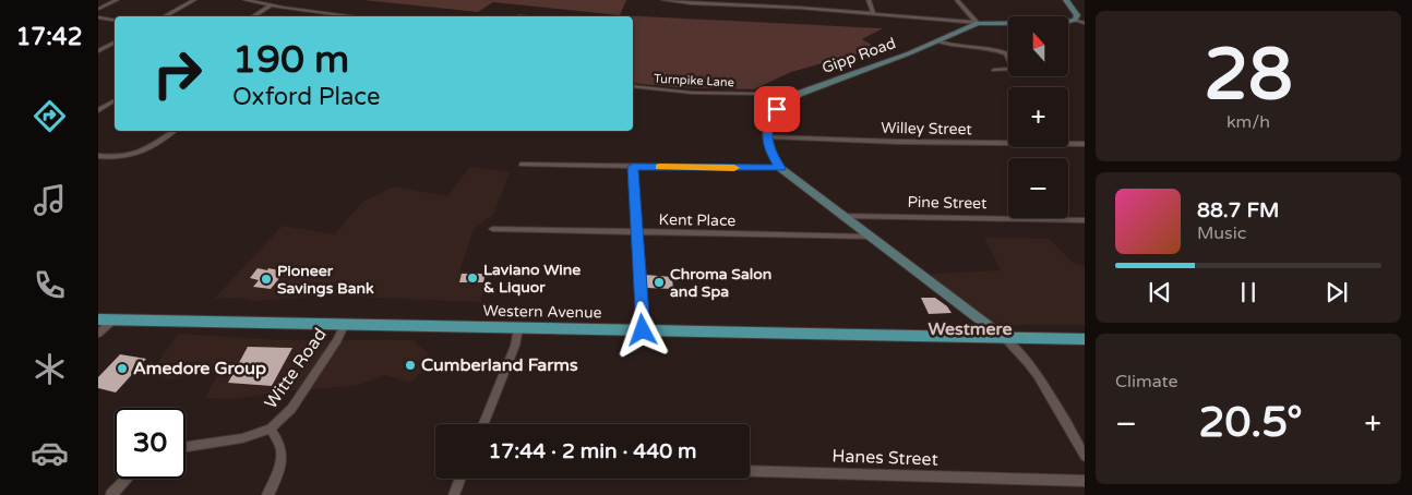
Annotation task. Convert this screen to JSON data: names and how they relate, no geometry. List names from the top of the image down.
{
  "streets": {
    "main road": ["Western Avenue"],
    "street": [
      "Gipp Road",
      "Turnpike Lane",
      "Willey Street",
      "Pine Street",
      "Kent Place",
      "Witte Road",
      "Hanes Street"
    ]
  },
  "crossings": [
    ["Gipp Road", "Turnpike Lane"],
    ["Gipp Road", "Willey Street"],
    ["Western Avenue", "Witte Road"]
  ],
  "districts": ["Westmere"],
  "places": [
    "Laviano Wine & Liquor",
    "Pioneer Savings Bank",
    "Chroma Salon and Spa",
    "Cumberland Farms",
    "Amedore Group"
  ],
  "north": "top",
  "page": {
    "tabs": "17:42",
    "tile": [
      ["28", "km/h"],
      "Climate"
    ],
    "map_buttons": ["+", "−"],
    "turn": ["190 m", "Oxford Place"],
    "song": ["88.7 FM", "Music"],
    "heat": ["−", "20.5°", "+"],
    "limit": "30",
    "trip": "17:44 · 2 min · 440 m"
  }
}
